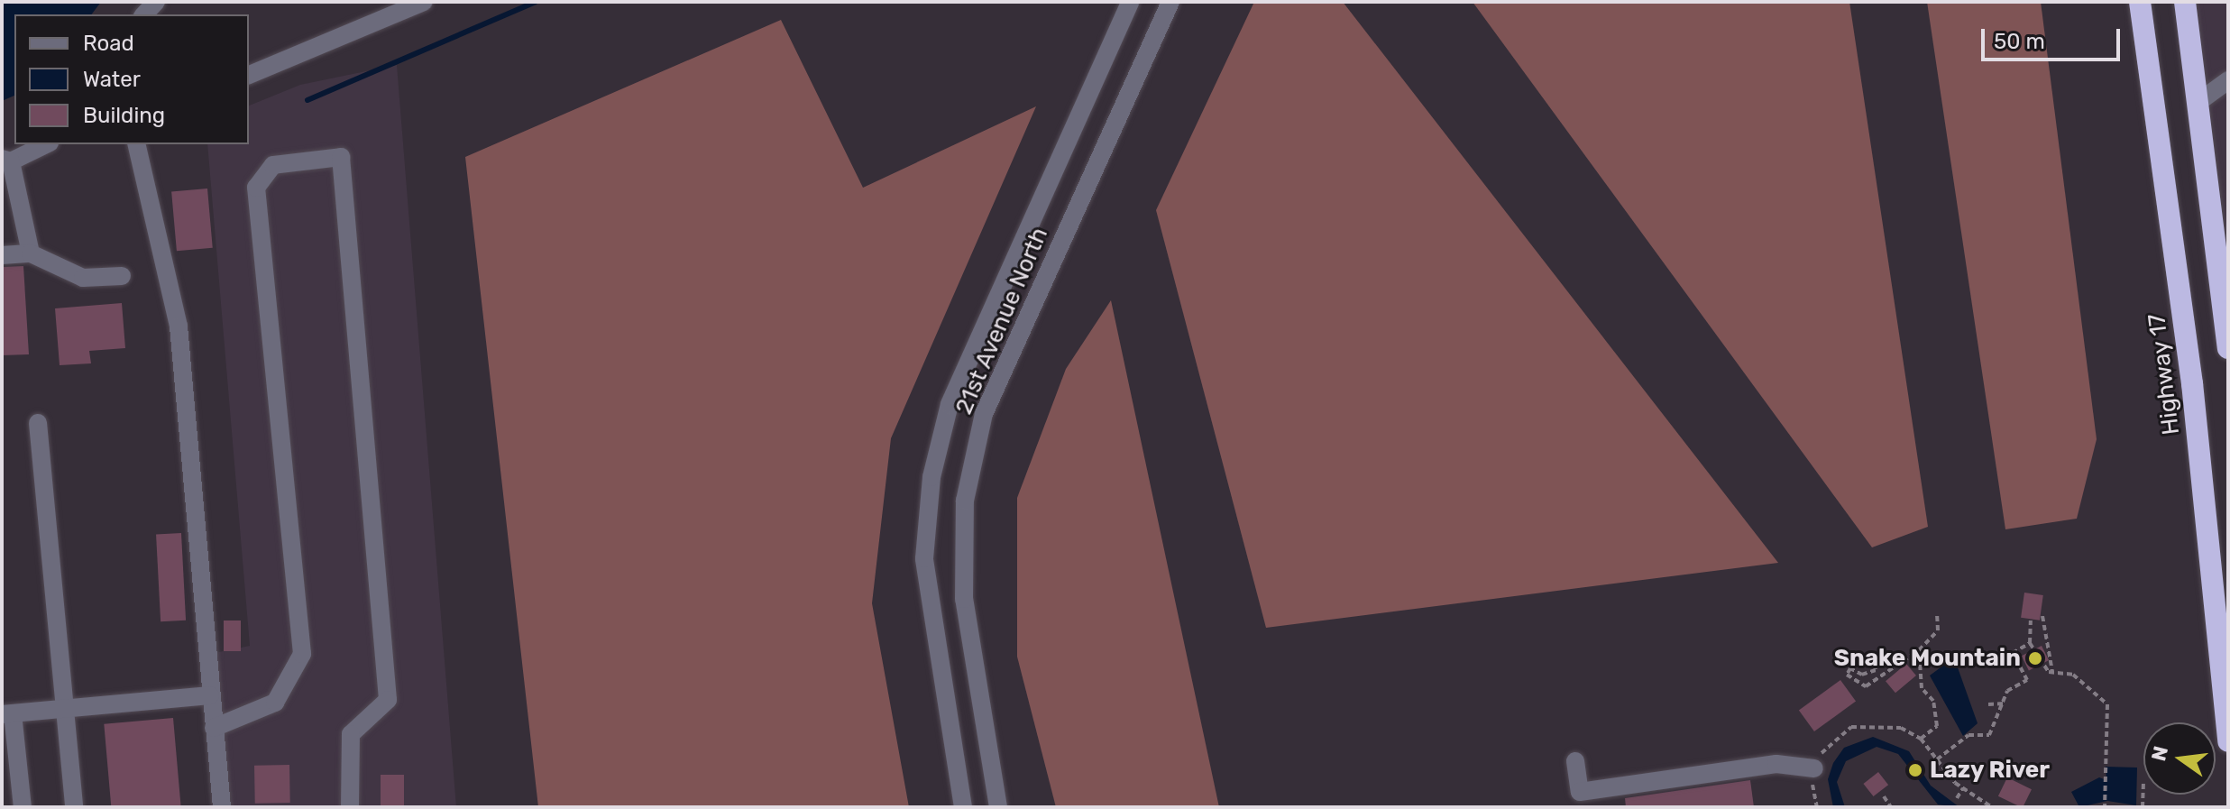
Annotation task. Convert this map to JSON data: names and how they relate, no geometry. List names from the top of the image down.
{
  "streets": {
    "highway": ["Highway 17"],
    "street": ["21st Avenue North"]
  },
  "places": ["Snake Mountain", "Lazy River"],
  "legend": ["Road", "Water", "Building"],
  "scale_bar": "50 m",
  "north": "left"
}
